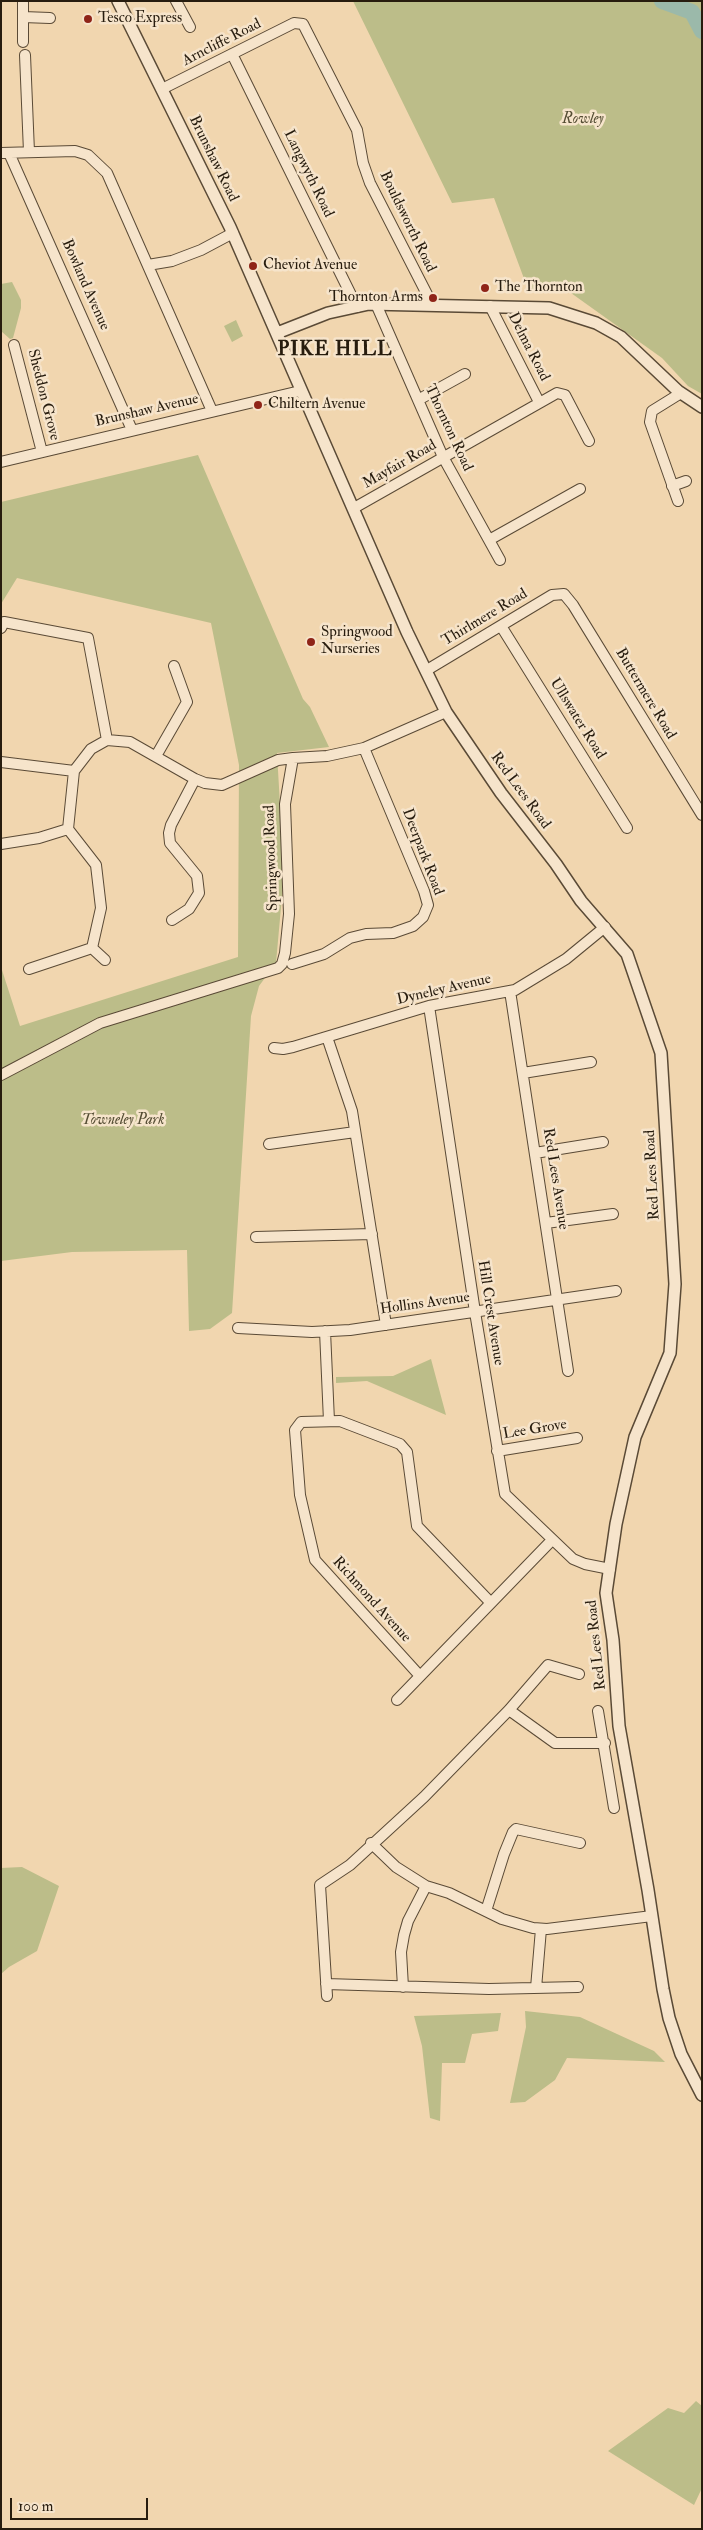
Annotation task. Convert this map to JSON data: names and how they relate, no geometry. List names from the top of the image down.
{
  "streets": {
    "street": [
      "Arncliffe Road",
      "Brunshaw Road",
      "Langwyth Road",
      "Bouldsworth Road",
      "Bowland Avenue",
      "Delma Road",
      "Sheddon Grove",
      "Brunshaw Avenue",
      "Thornton Road",
      "Mayfair Road",
      "Thirlmere Road",
      "Buttermere Road",
      "Ullswater Road",
      "Red Lees Road",
      "Deerpark Road",
      "Springwood Road",
      "Dyneley Avenue",
      "Red Lees Avenue",
      "Hollins Avenue",
      "Hill Crest Avenue",
      "Lee Grove",
      "Richmond Avenue"
    ]
  },
  "crossings": [
    ["Arncliffe Road", "Brunshaw Road"],
    ["Arncliffe Road", "Langwyth Road"],
    ["Arncliffe Road", "Bouldsworth Road"],
    ["Brunshaw Road", "Red Lees Road"],
    ["Bowland Avenue", "Brunshaw Avenue"],
    ["Delma Road", "Mayfair Road"],
    ["Sheddon Grove", "Brunshaw Avenue"],
    ["Brunshaw Avenue", "Red Lees Road"],
    ["Thornton Road", "Mayfair Road"],
    ["Mayfair Road", "Red Lees Road"],
    ["Thirlmere Road", "Buttermere Road"],
    ["Thirlmere Road", "Ullswater Road"],
    ["Thirlmere Road", "Red Lees Road"],
    ["Red Lees Road", "Dyneley Avenue"],
    ["Red Lees Road", "Hill Crest Avenue"],
    ["Dyneley Avenue", "Red Lees Avenue"],
    ["Dyneley Avenue", "Hill Crest Avenue"],
    ["Red Lees Avenue", "Hollins Avenue"],
    ["Hollins Avenue", "Hill Crest Avenue"],
    ["Hill Crest Avenue", "Lee Grove"]
  ],
  "districts": ["PIKE HILL"],
  "parks": ["Rowley", "Towneley Park"],
  "places": [
    "Tesco Express",
    "Cheviot Avenue",
    "The Thornton",
    "Thornton Arms",
    "Chiltern Avenue",
    "Springwood Nurseries"
  ],
  "scale_bar": "100 m"
}
